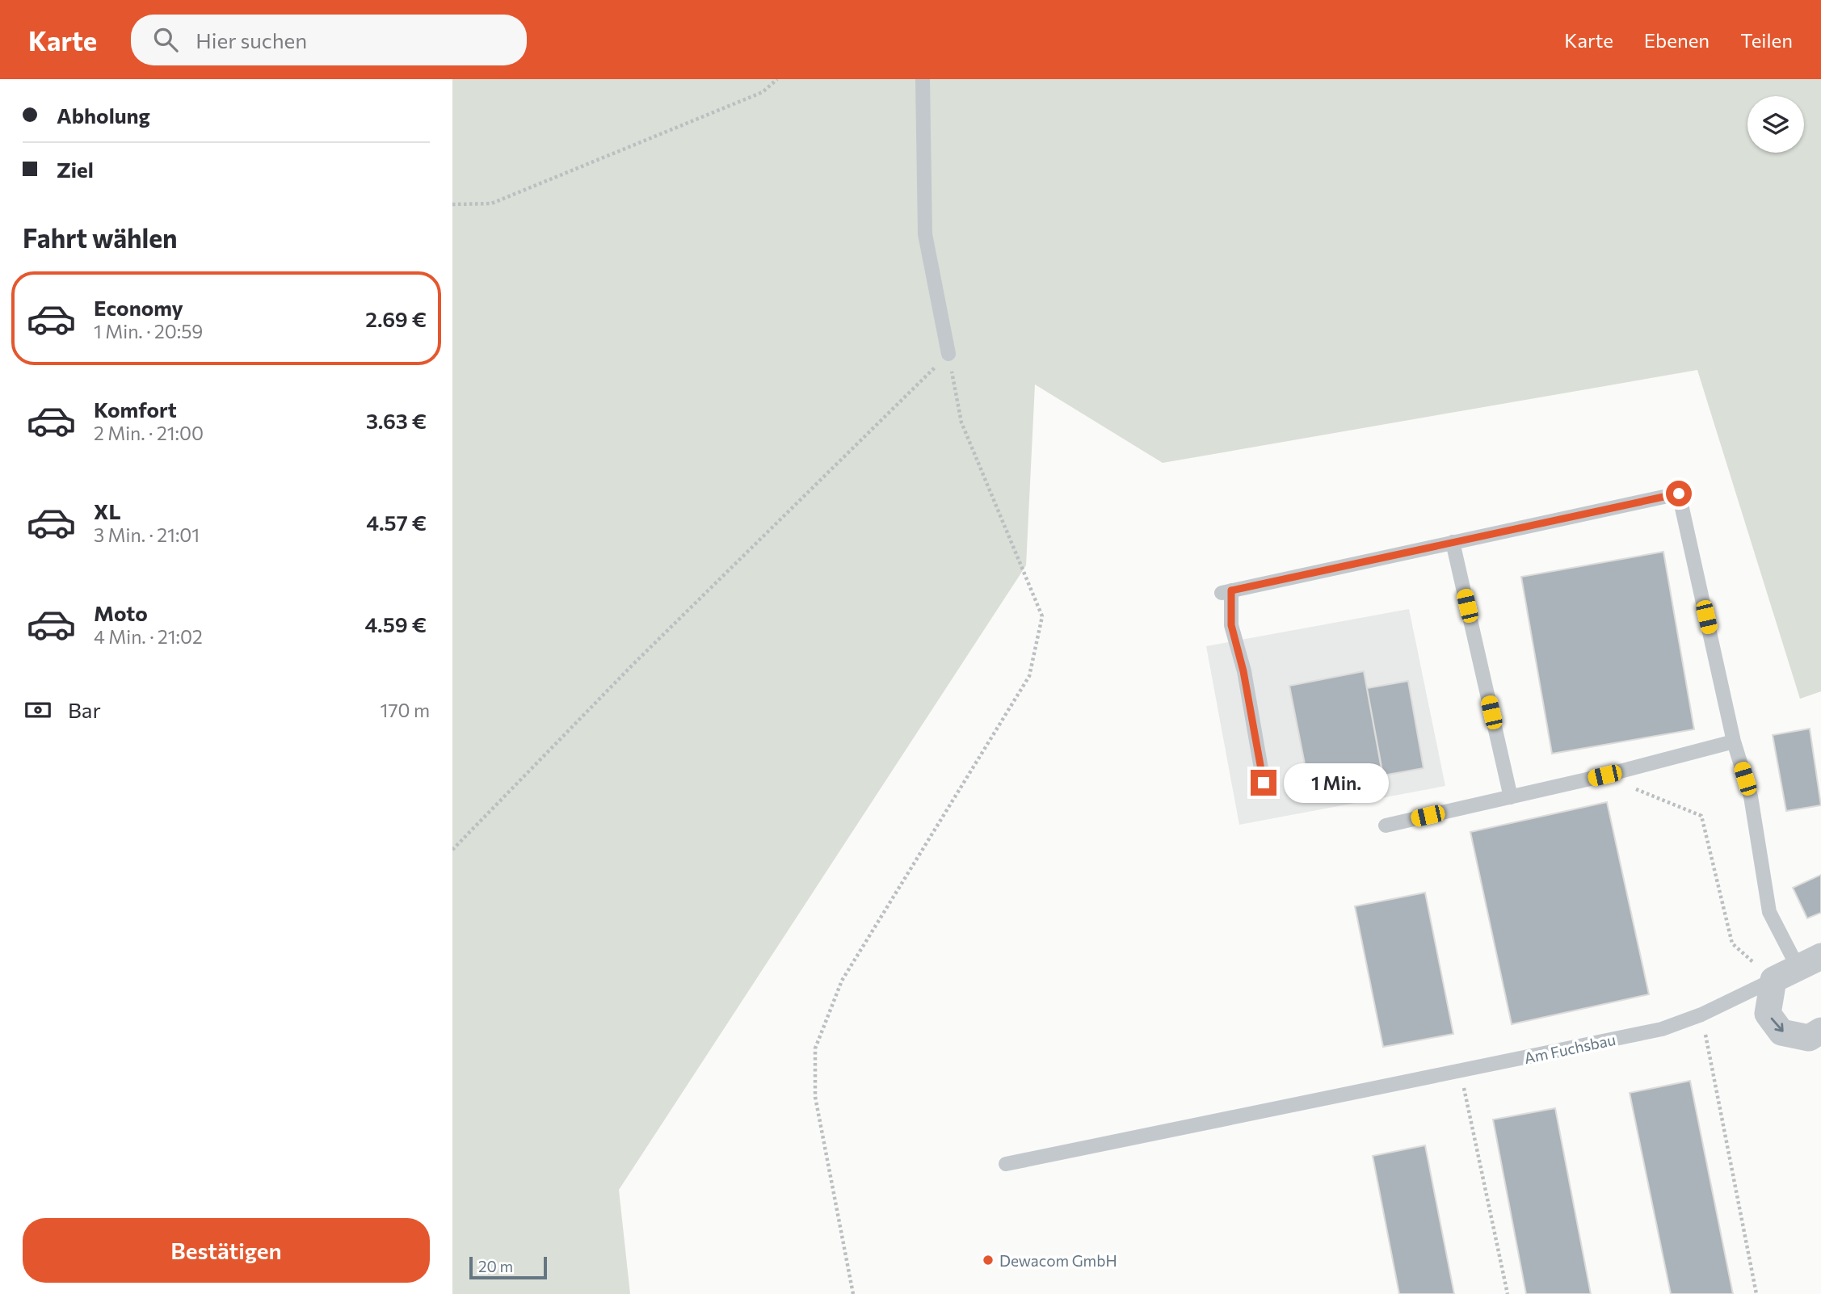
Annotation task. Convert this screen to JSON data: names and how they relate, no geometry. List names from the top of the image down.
{
  "streets": {
    "street": ["Am Fuchsbau"]
  },
  "places": ["Dewacom GmbH"],
  "scale_bar": "20 m",
  "page": {
    "header": "Karte",
    "search": "Hier suchen",
    "nav": ["Karte", "Ebenen", "Teilen"],
    "banner": ["Abholung", "Ziel"],
    "heading": "Fahrt wählen",
    "list": [
      {
        "name": "Economy",
        "note": "1 Min. · 20:59",
        "value": "2.69 €"
      },
      {
        "name": "Komfort",
        "note": "2 Min. · 21:00",
        "value": "3.63 €"
      },
      {
        "name": "XL",
        "note": "3 Min. · 21:01",
        "value": "4.57 €"
      },
      {
        "name": "Moto",
        "note": "4 Min. · 21:02",
        "value": "4.59 €"
      }
    ],
    "pay": ["Bar", "170 m"],
    "bubble": "1 Min.",
    "buttons": "Bestätigen",
    "scale": "20 m"
  }
}
